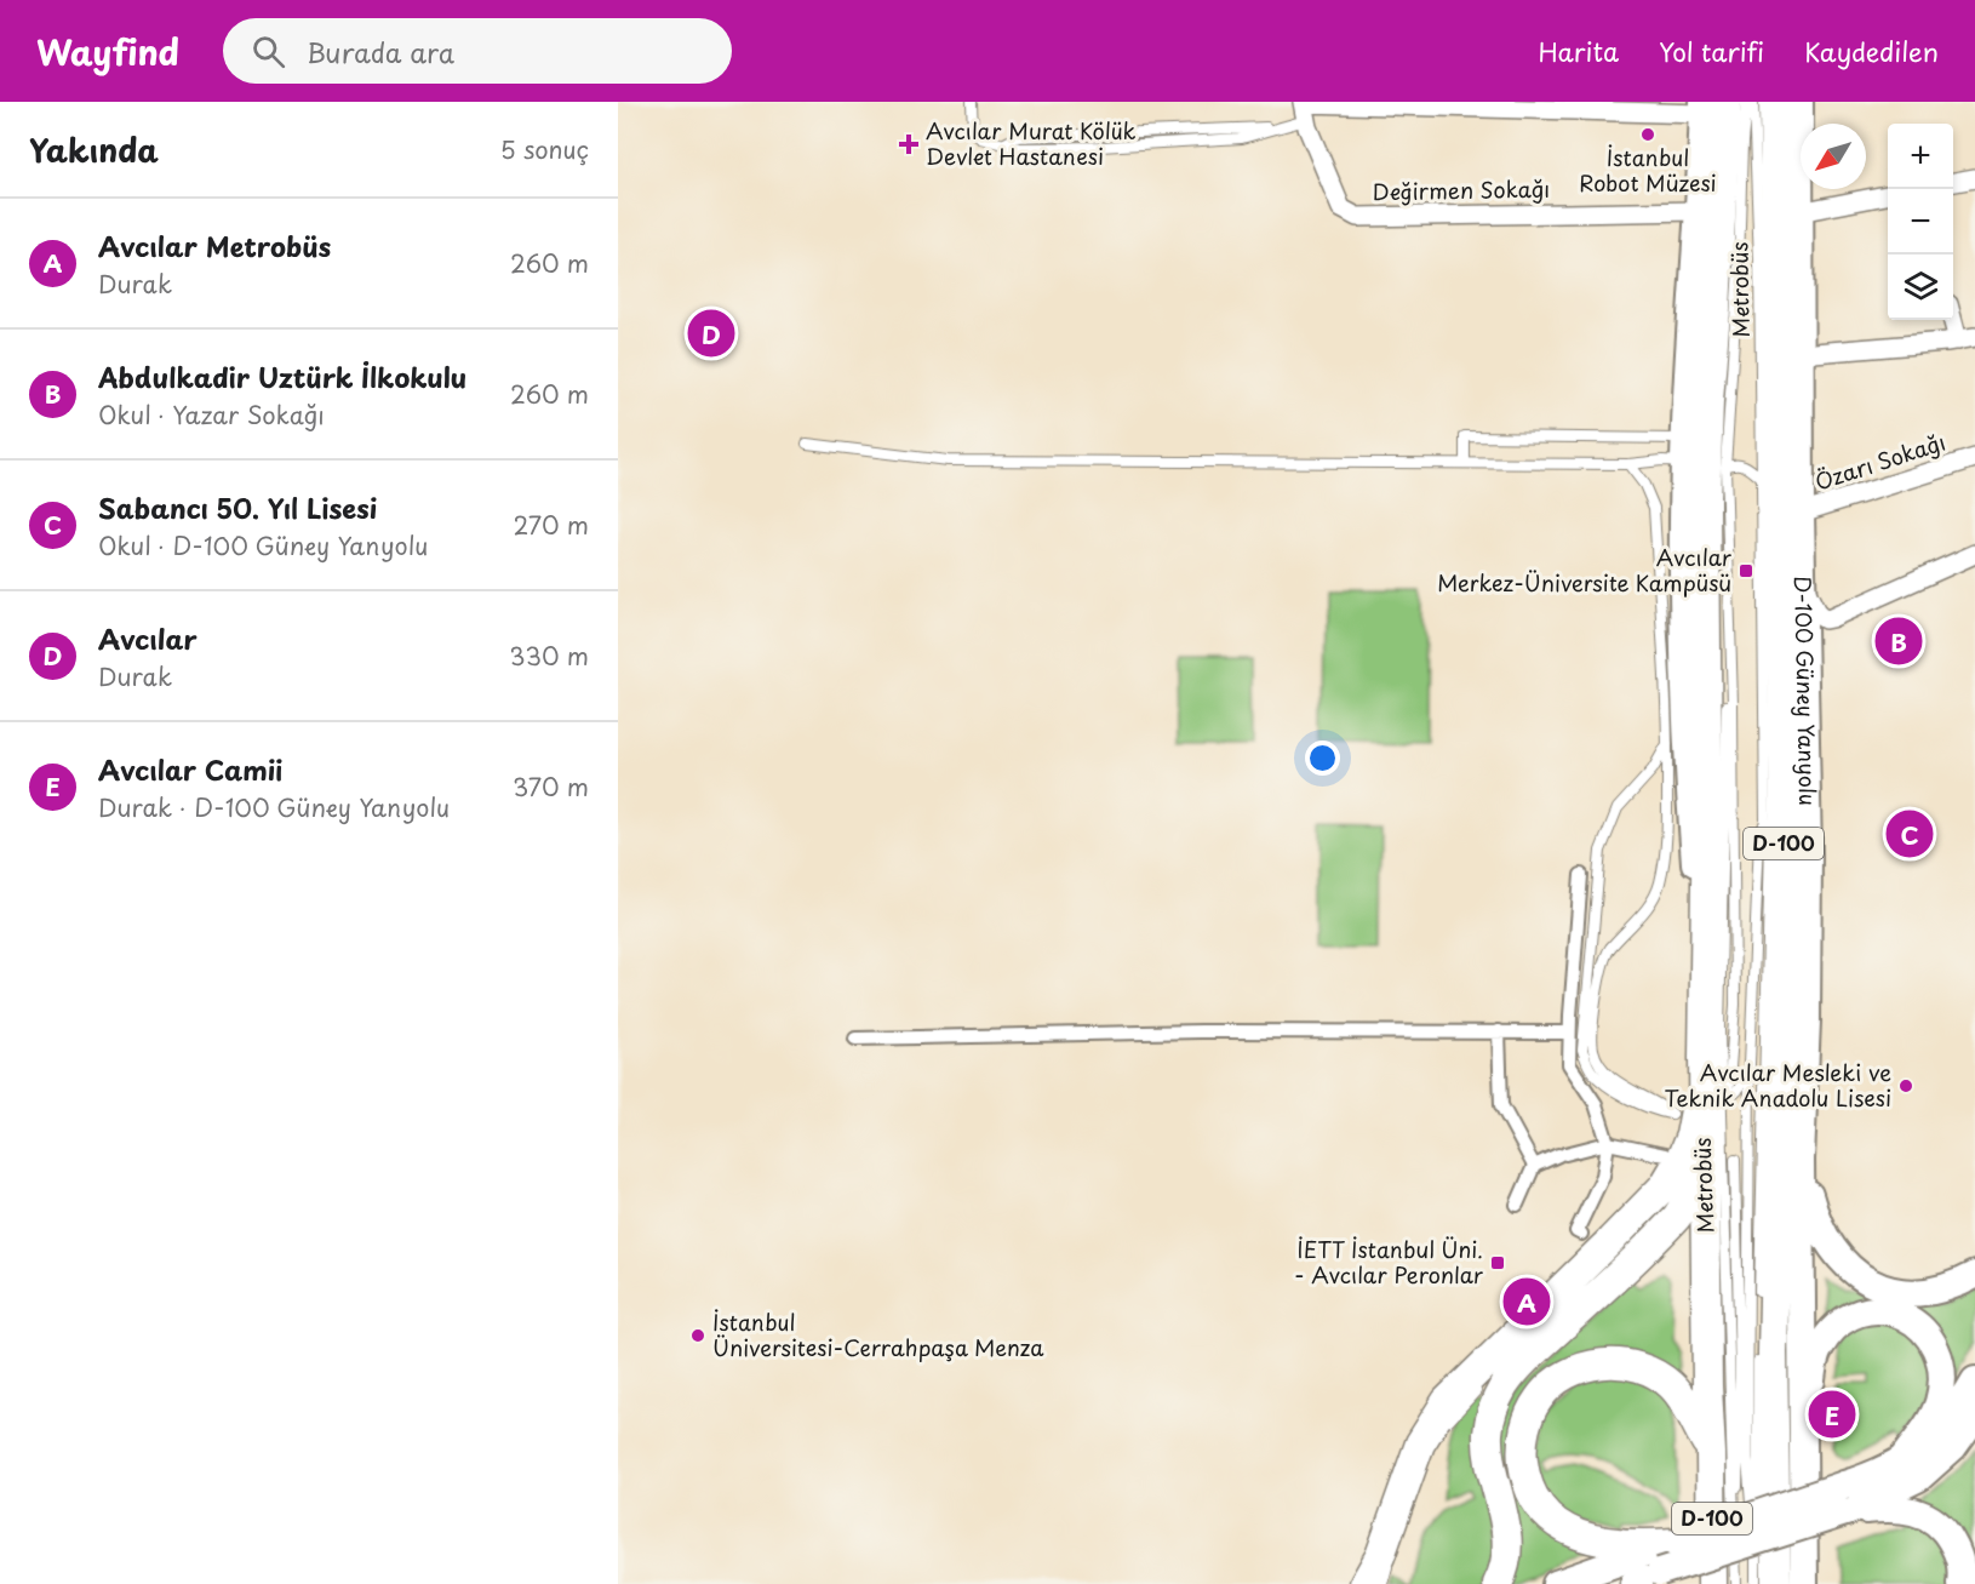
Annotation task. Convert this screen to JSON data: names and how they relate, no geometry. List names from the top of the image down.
{
  "streets": {
    "highway": ["D-100"],
    "main road": ["D-100 Güney Yanyolu"],
    "street": ["Değirmen Sokağı", "Özarı Sokağı"],
    "lane": ["Metrobüs"]
  },
  "crossings": [
    ["Metrobüs", "D-100"],
    ["Özarı Sokağı", "D-100 Güney Yanyolu"]
  ],
  "places": {
    "other": ["İstanbul Robot Müzesi", "Avcılar Mesleki ve Teknik Anadolu Lisesi", "İstanbul Üniversitesi-Cerrahpaşa Menza"],
    "health": ["Avcılar Murat Kölük Devlet Hastanesi"],
    "transit": ["Avcılar Merkez-Üniversite Kampüsü", "İETT İstanbul Üni. - Avcılar Peronlar"]
  },
  "north": "bottom left",
  "page": {
    "header": "Wayfind",
    "search": "Burada ara",
    "nav": ["Harita", "Yol tarifi", "Kaydedilen"],
    "heading": ["Yakında", "5 sonuç"],
    "map_buttons": ["+", "−"],
    "list": [
      {
        "mark": "A",
        "name": "Avcılar Metrobüs",
        "note": "Durak",
        "value": "260 m"
      },
      {
        "mark": "B",
        "name": "Abdulkadir Uztürk İlkokulu",
        "note": "Okul · Yazar Sokağı",
        "value": "260 m"
      },
      {
        "mark": "C",
        "name": "Sabancı 50. Yıl Lisesi",
        "note": "Okul · D-100 Güney Yanyolu",
        "value": "270 m"
      },
      {
        "mark": "D",
        "name": "Avcılar",
        "note": "Durak",
        "value": "330 m"
      },
      {
        "mark": "E",
        "name": "Avcılar Camii",
        "note": "Durak · D-100 Güney Yanyolu",
        "value": "370 m"
      }
    ],
    "pins": [
      "D",
      "B",
      "C",
      "A",
      "E"
    ]
  }
}
